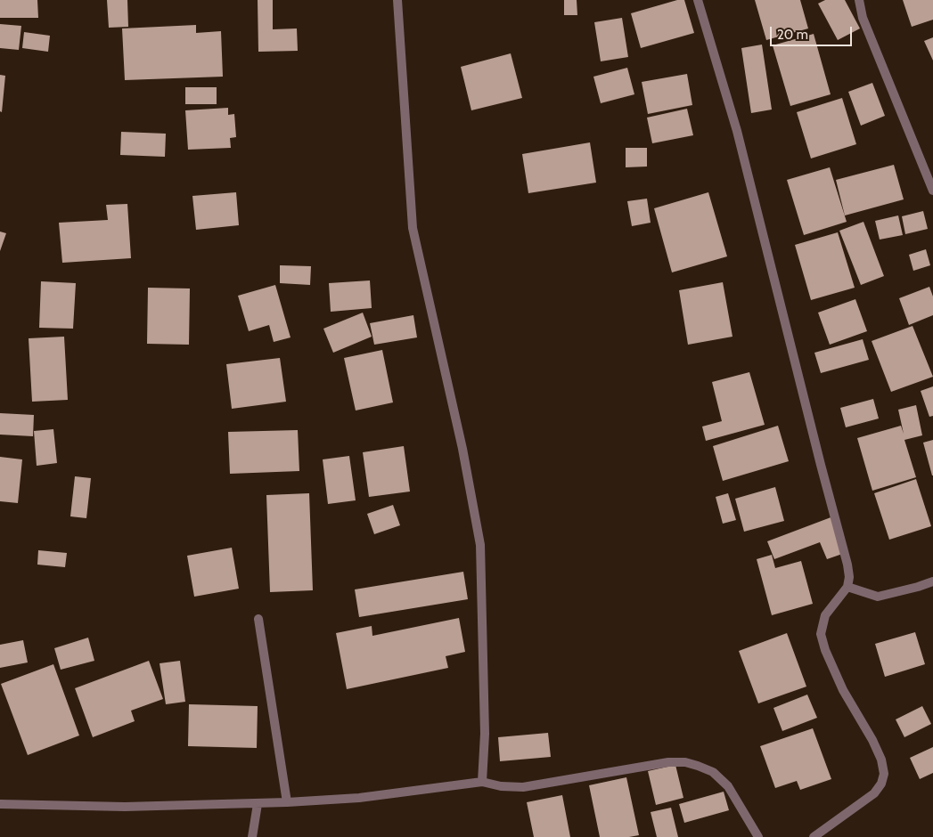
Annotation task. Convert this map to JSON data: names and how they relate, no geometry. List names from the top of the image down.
{
  "scale_bar": "20 m"
}
